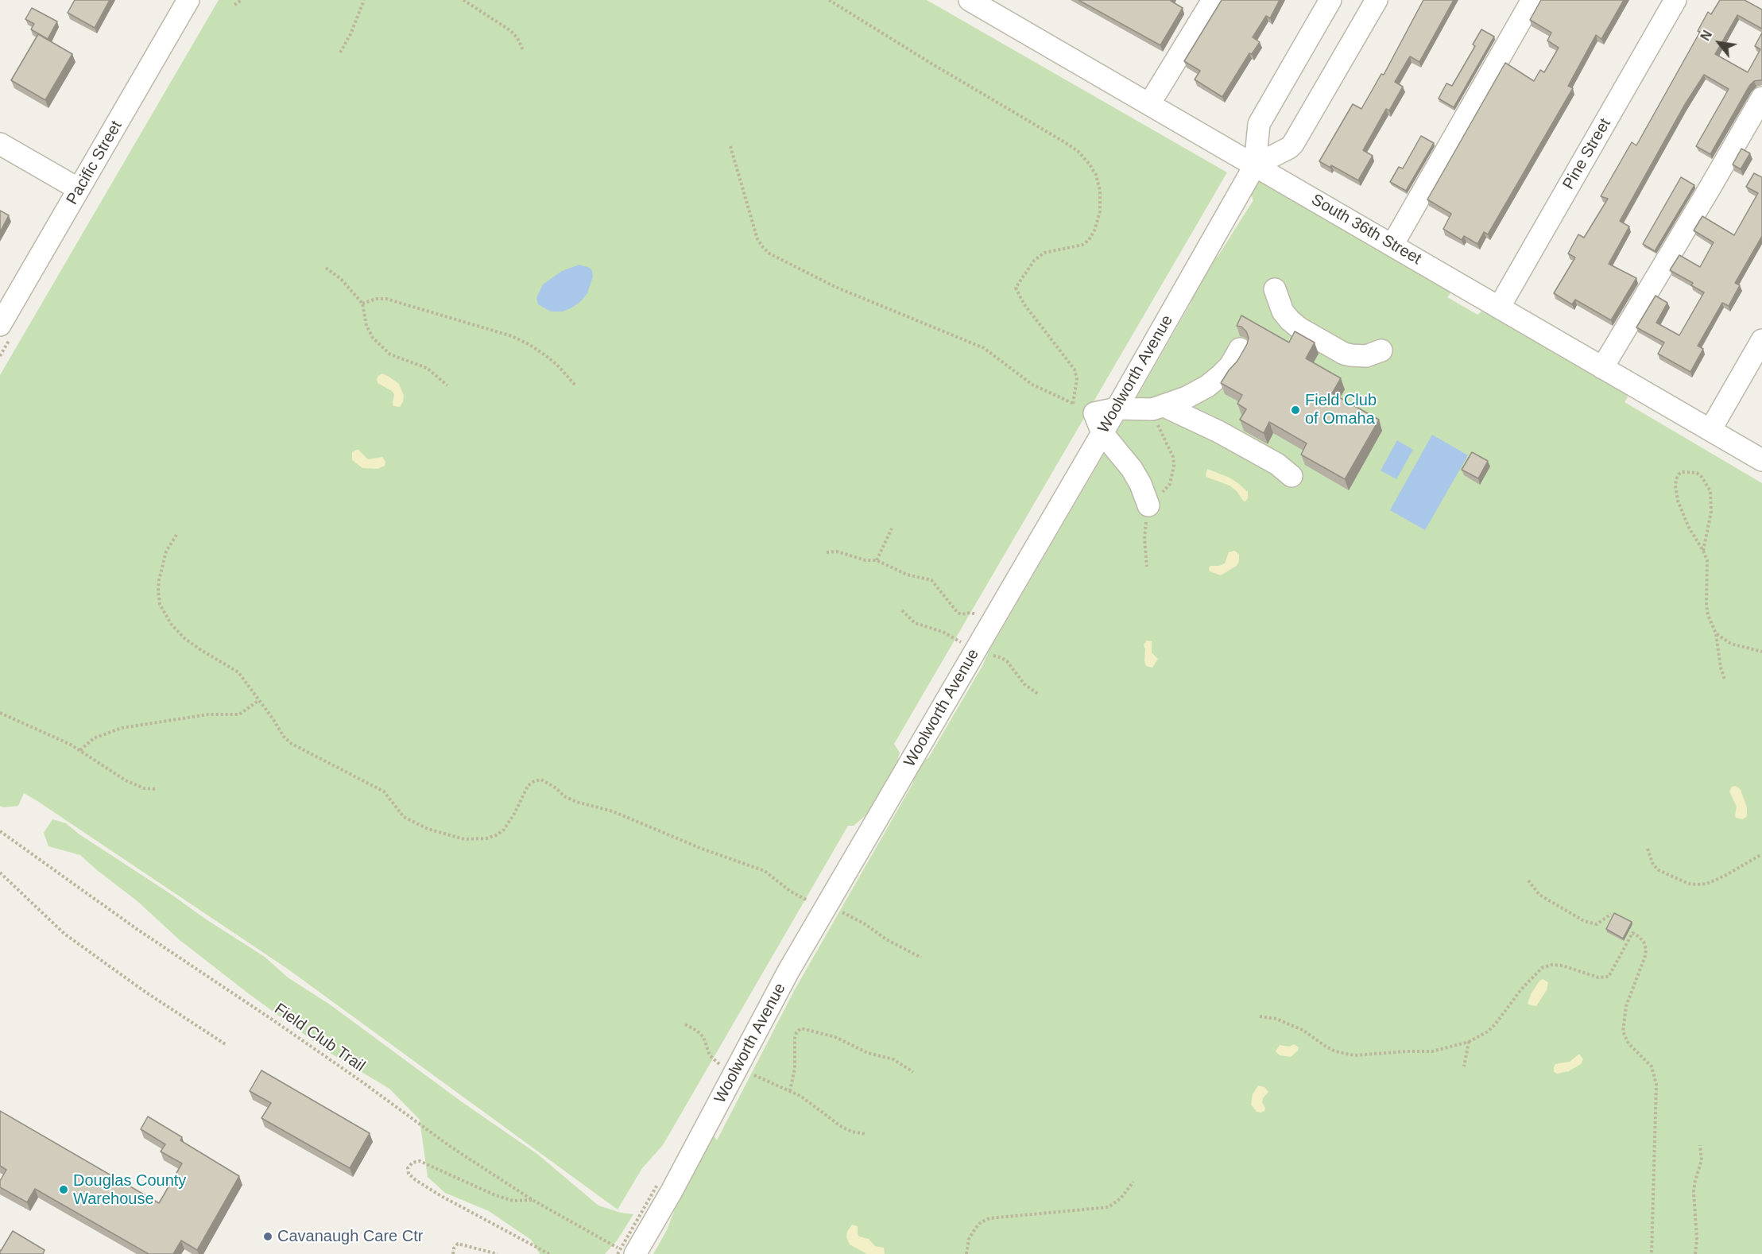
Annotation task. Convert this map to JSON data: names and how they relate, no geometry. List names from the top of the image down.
{
  "streets": {
    "street": [
      "Pine Street",
      "Pacific Street",
      "South 36th Street",
      "Woolworth Avenue"
    ],
    "path": ["Field Club Trail"]
  },
  "crossings": [
    ["Pine Street", "South 36th Street"],
    ["South 36th Street", "Woolworth Avenue"],
    ["Woolworth Avenue", "Field Club Trail"]
  ],
  "places": ["Field Club of Omaha", "Douglas County Warehouse", "Cavanaugh Care Ctr"],
  "north": "top left"
}
